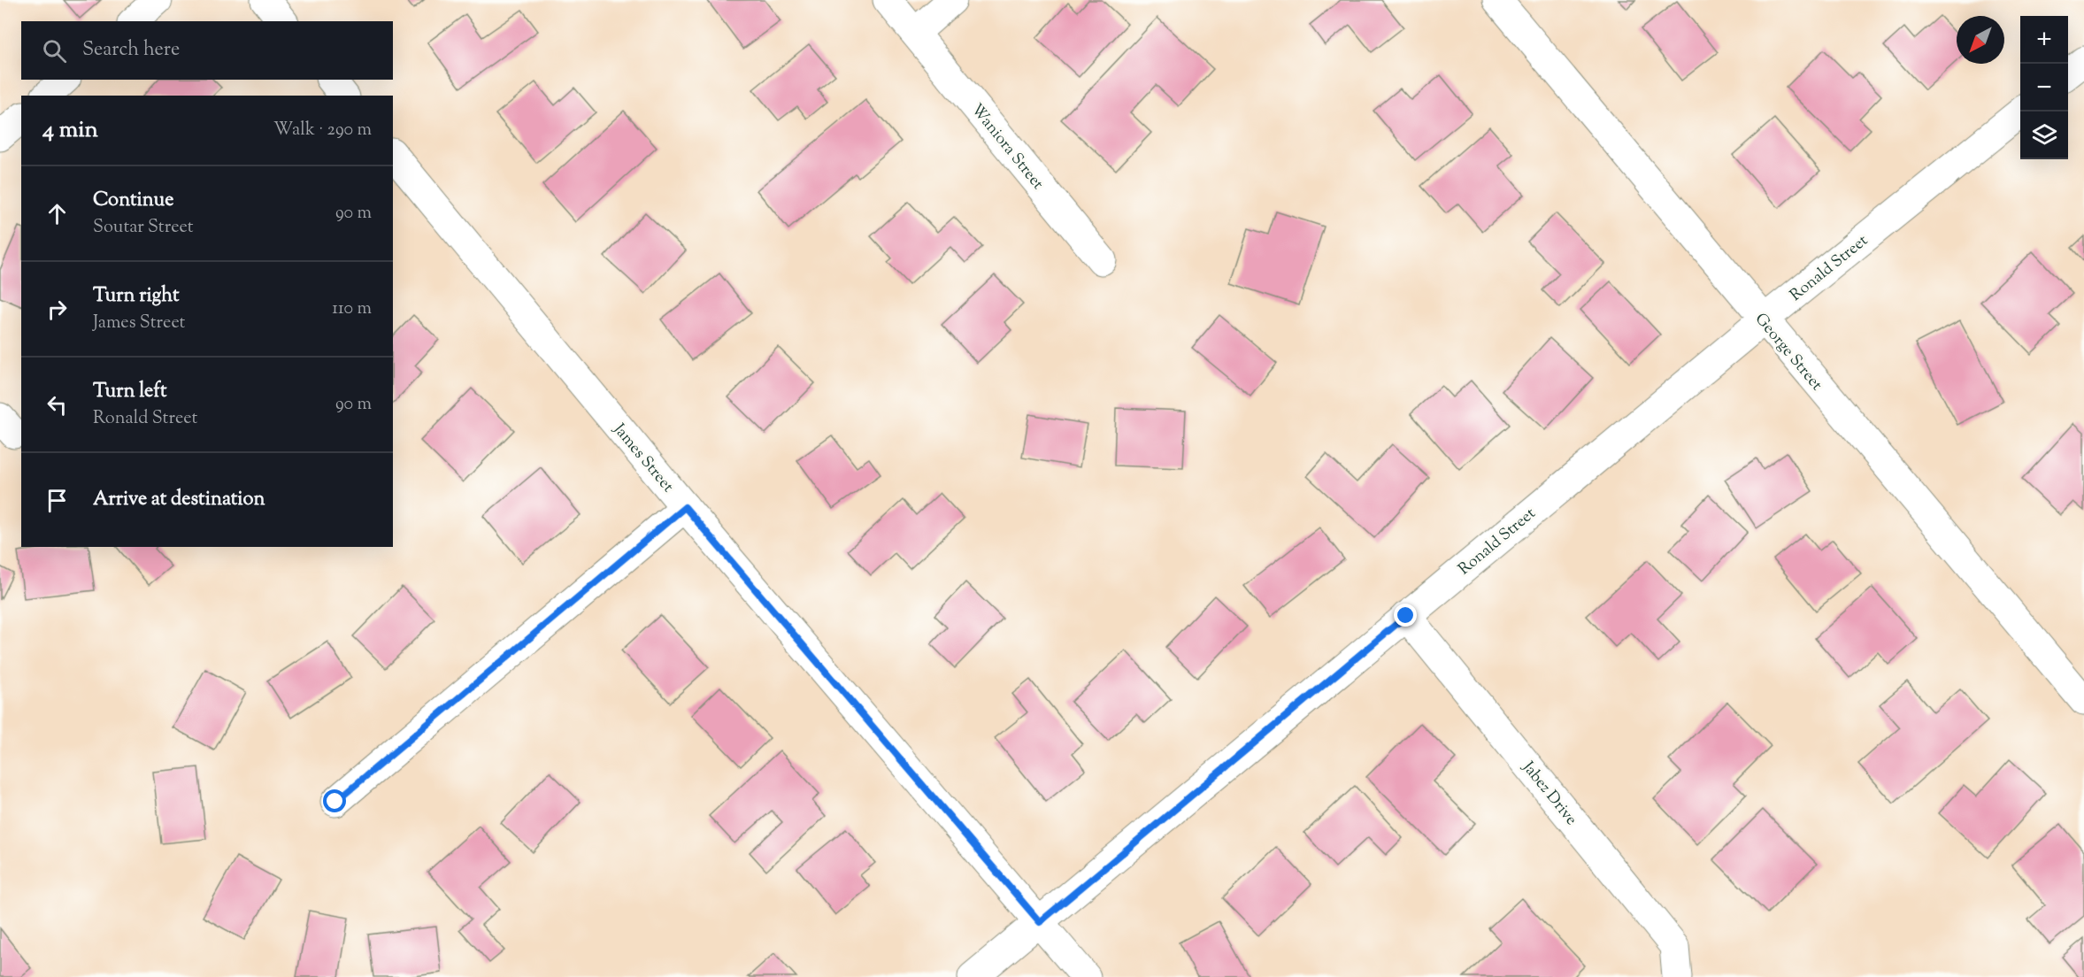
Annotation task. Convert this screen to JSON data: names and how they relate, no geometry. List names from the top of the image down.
{
  "streets": {
    "street": [
      "Waniora Street",
      "Ronald Street",
      "George Street",
      "James Street",
      "Jabez Drive"
    ]
  },
  "crossings": [
    ["Ronald Street", "George Street"],
    ["Ronald Street", "James Street"],
    ["Ronald Street", "Jabez Drive"]
  ],
  "north": "bottom left",
  "page": {
    "map_buttons": ["+", "−"],
    "search": "Search here",
    "heading": ["4 min", "Walk · 290 m"],
    "list": [
      ["Continue", "Soutar Street", "90 m"],
      ["Turn right", "James Street", "110 m"],
      ["Turn left", "Ronald Street", "90 m"],
      "Arrive at destination"
    ]
  }
}
